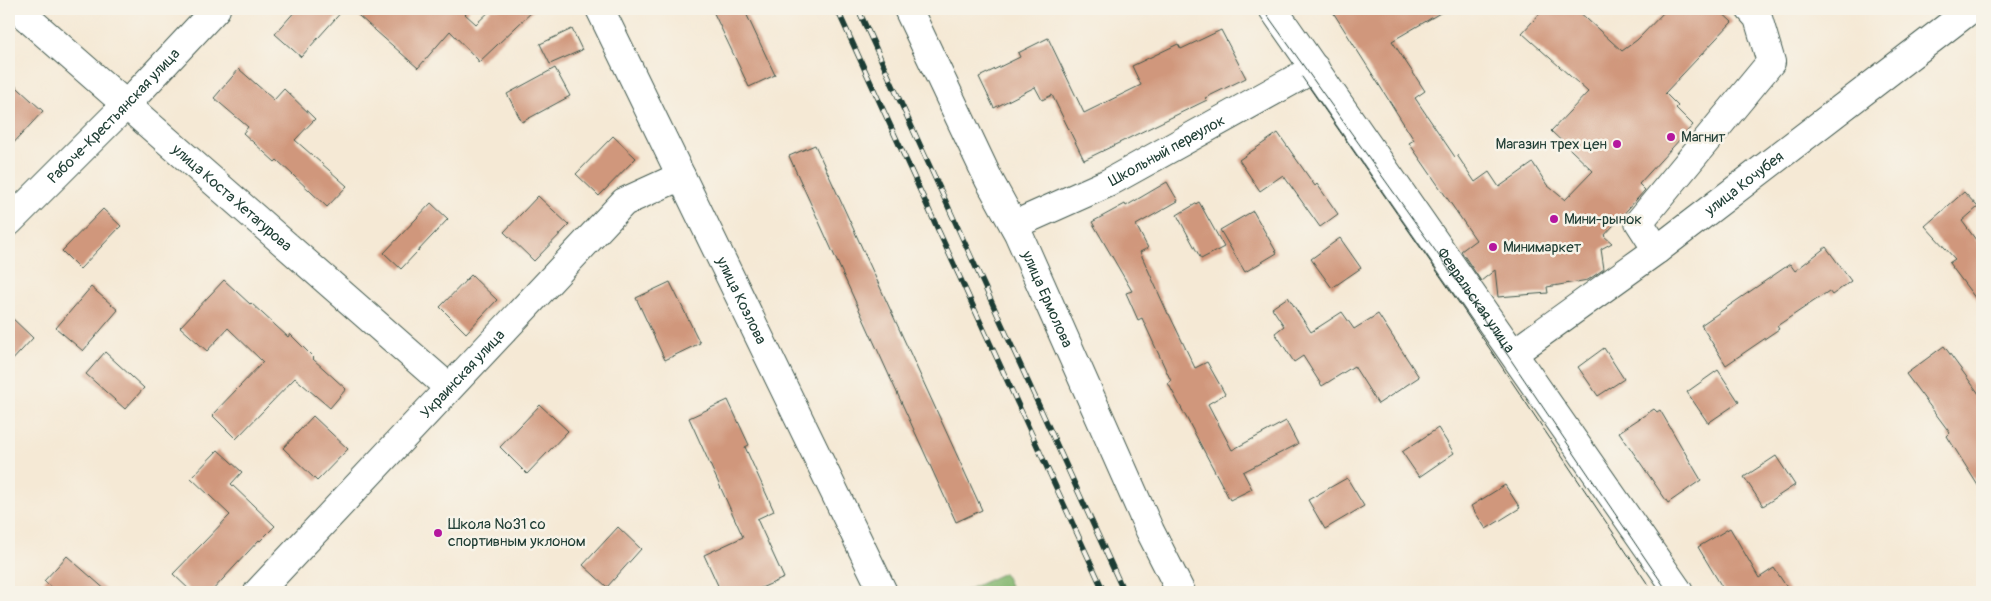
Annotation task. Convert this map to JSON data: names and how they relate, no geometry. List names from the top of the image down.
{
  "streets": {
    "street": [
      "Рабоче-Крестьянская улица",
      "Школьный переулок",
      "улица Кочубея",
      "улица Коста Хетагурова",
      "улица Ермолова",
      "Февральская улица",
      "улица Козлова",
      "Украинская улица"
    ]
  },
  "crossings": [
    ["Рабоче-Крестьянская улица", "улица Коста Хетагурова"],
    ["Школьный переулок", "улица Ермолова"],
    ["Школьный переулок", "Февральская улица"],
    ["улица Кочубея", "Февральская улица"],
    ["улица Коста Хетагурова", "Украинская улица"],
    ["улица Козлова", "Украинская улица"]
  ],
  "places": [
    "Магнит",
    "Магазин трех цен",
    "Мини-рынок",
    "Минимаркет",
    "Школа №31 со спортивным уклоном"
  ]
}
